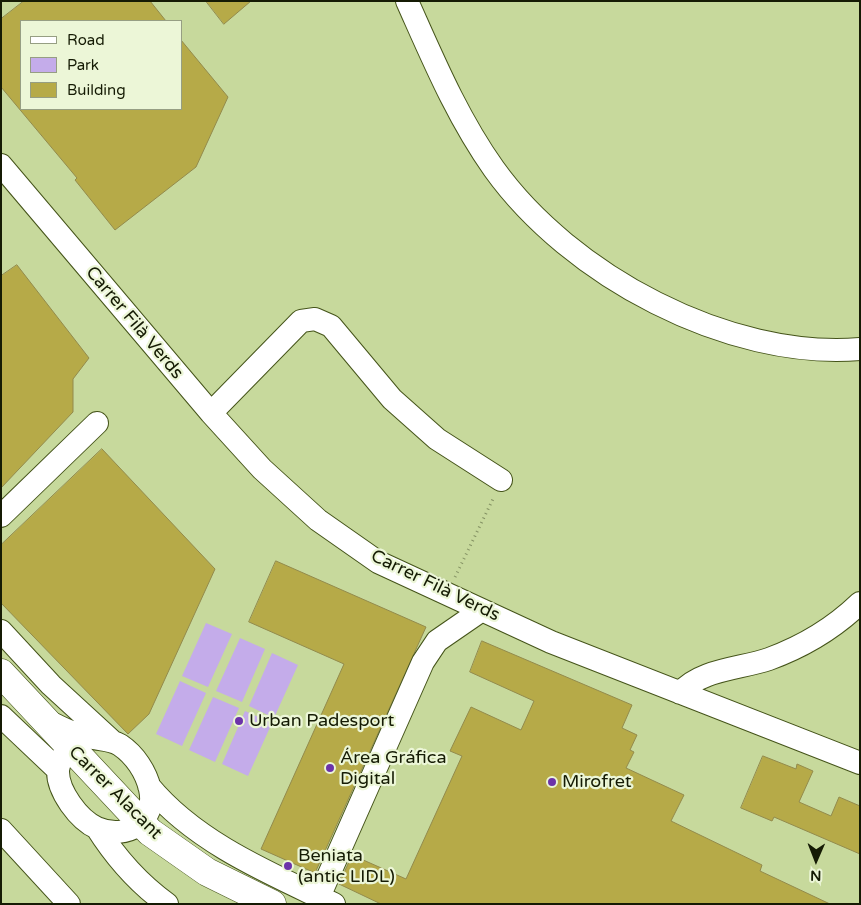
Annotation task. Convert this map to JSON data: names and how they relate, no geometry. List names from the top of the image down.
{
  "streets": {
    "main road": ["Carrer Alacant"],
    "street": ["Carrer Filà Verds"]
  },
  "places": [
    "Urban Padesport",
    "Área Gráfica Digital",
    "Mirofret",
    "Beniata (antic LIDL)"
  ],
  "legend": ["Road", "Park", "Building"],
  "north": "bottom"
}
